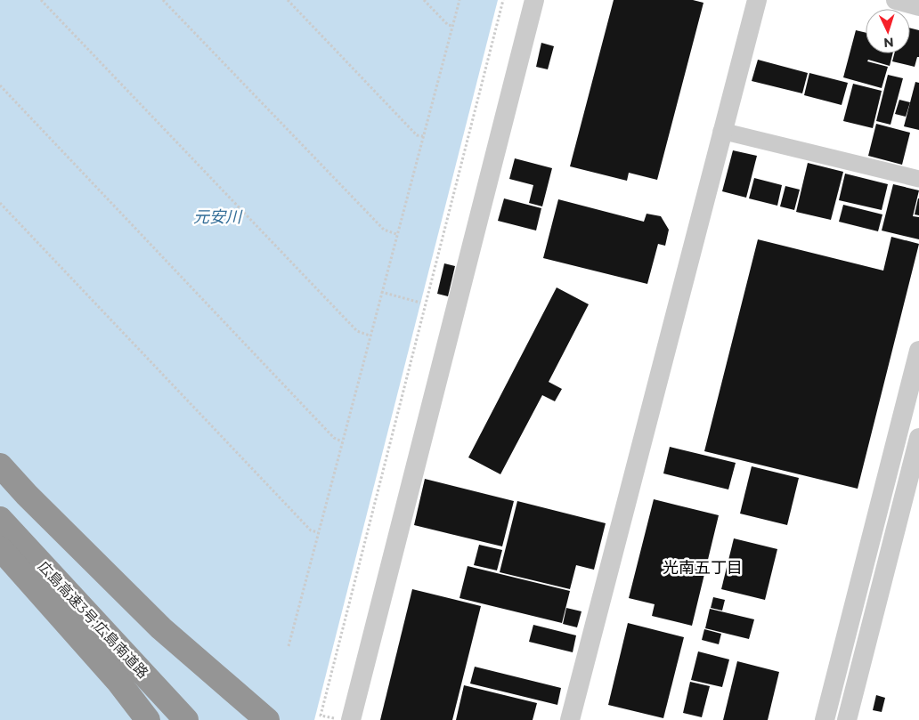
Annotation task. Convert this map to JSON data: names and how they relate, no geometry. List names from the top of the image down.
{
  "streets": {
    "highway": ["広島高速3号;広島南道路"]
  },
  "districts": ["光南五丁目"],
  "water": ["元安川"],
  "north": "bottom"
}
